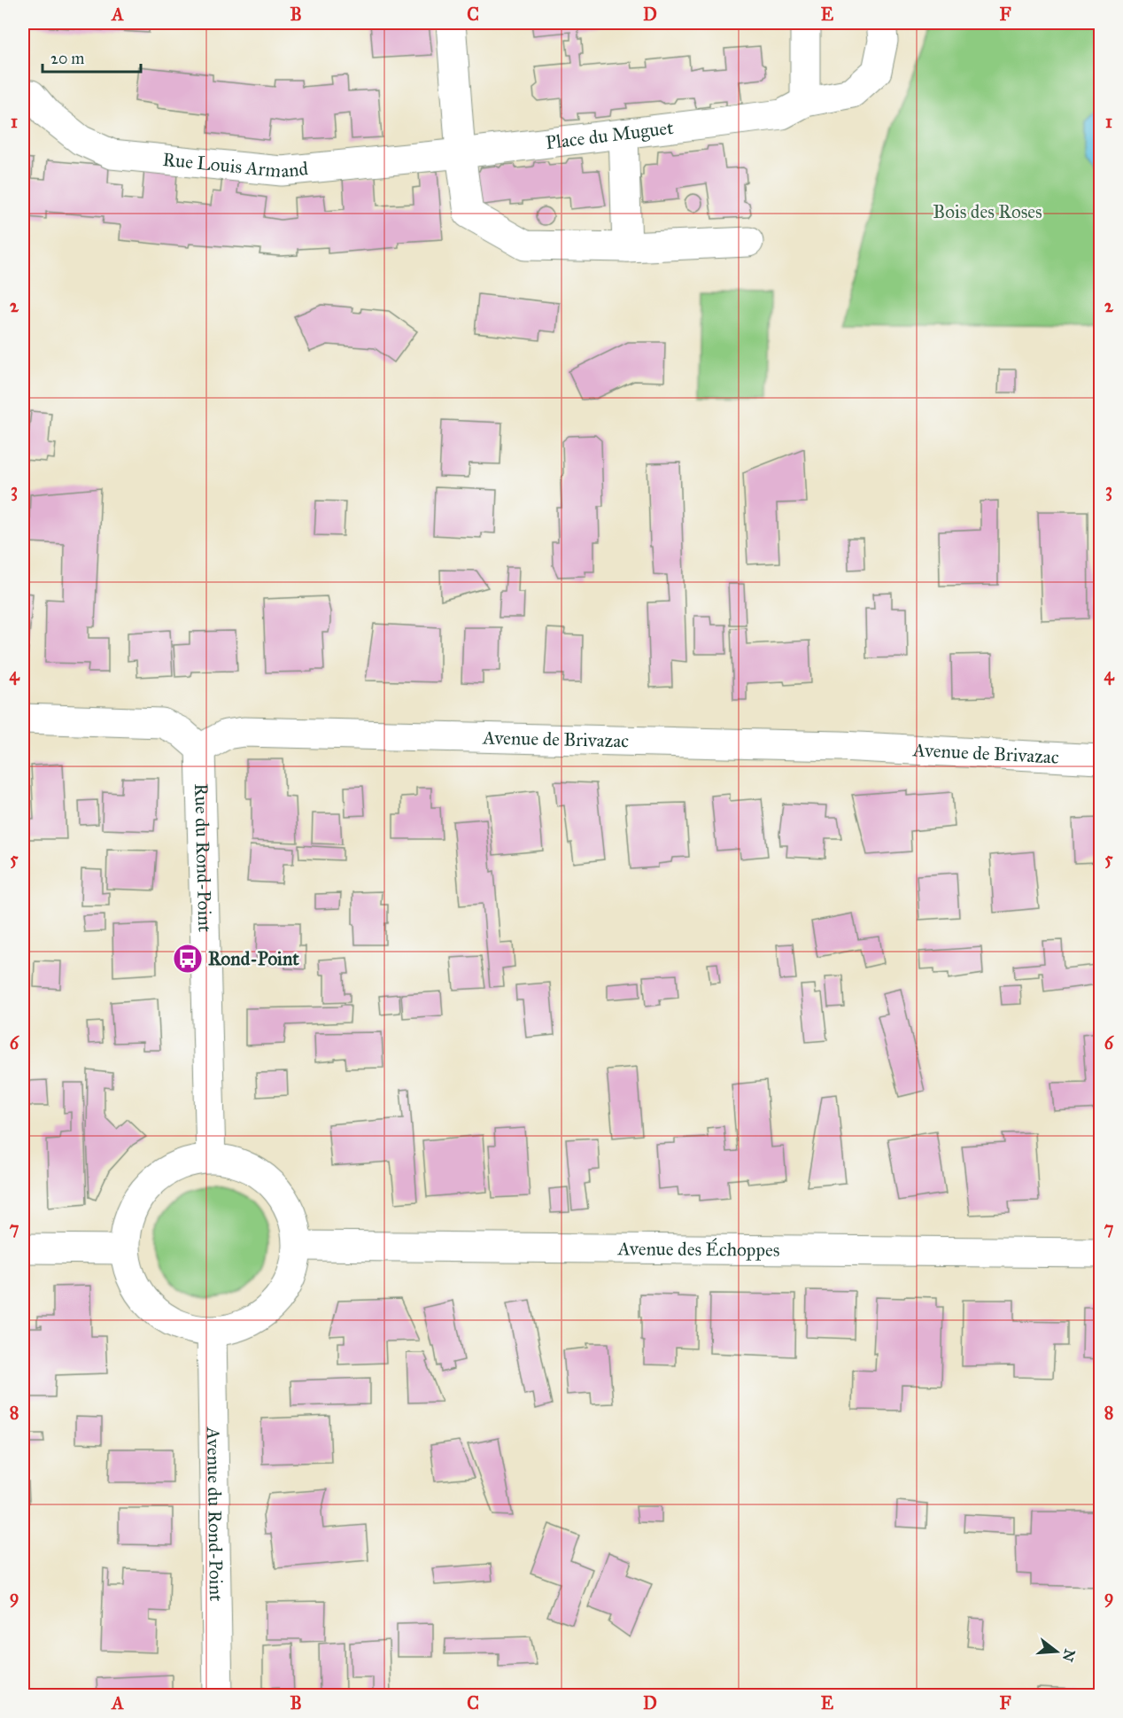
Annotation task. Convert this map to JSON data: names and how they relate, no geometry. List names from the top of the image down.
{
  "streets": {
    "street": [
      "Place du Muguet",
      "Rue Louis Armand",
      "Avenue de Brivazac",
      "Rue du Rond-Point",
      "Avenue des Échoppes",
      "Avenue du Rond-Point"
    ]
  },
  "crossings": [
    ["Place du Muguet", "Rue Louis Armand"],
    ["Avenue de Brivazac", "Rue du Rond-Point"],
    ["Rue du Rond-Point", "Avenue des Échoppes"],
    ["Rue du Rond-Point", "Avenue du Rond-Point"],
    ["Avenue des Échoppes", "Avenue du Rond-Point"]
  ],
  "parks": ["Bois des Roses"],
  "places": {
    "bus stop": ["Rond-Point"]
  },
  "scale_bar": "20 m",
  "north": "right",
  "grid": {
    "columns": [
      "A",
      "B",
      "C",
      "D",
      "E",
      "F"
    ],
    "rows": [
      "1",
      "2",
      "3",
      "4",
      "5",
      "6",
      "7",
      "8",
      "9"
    ]
  }
}
